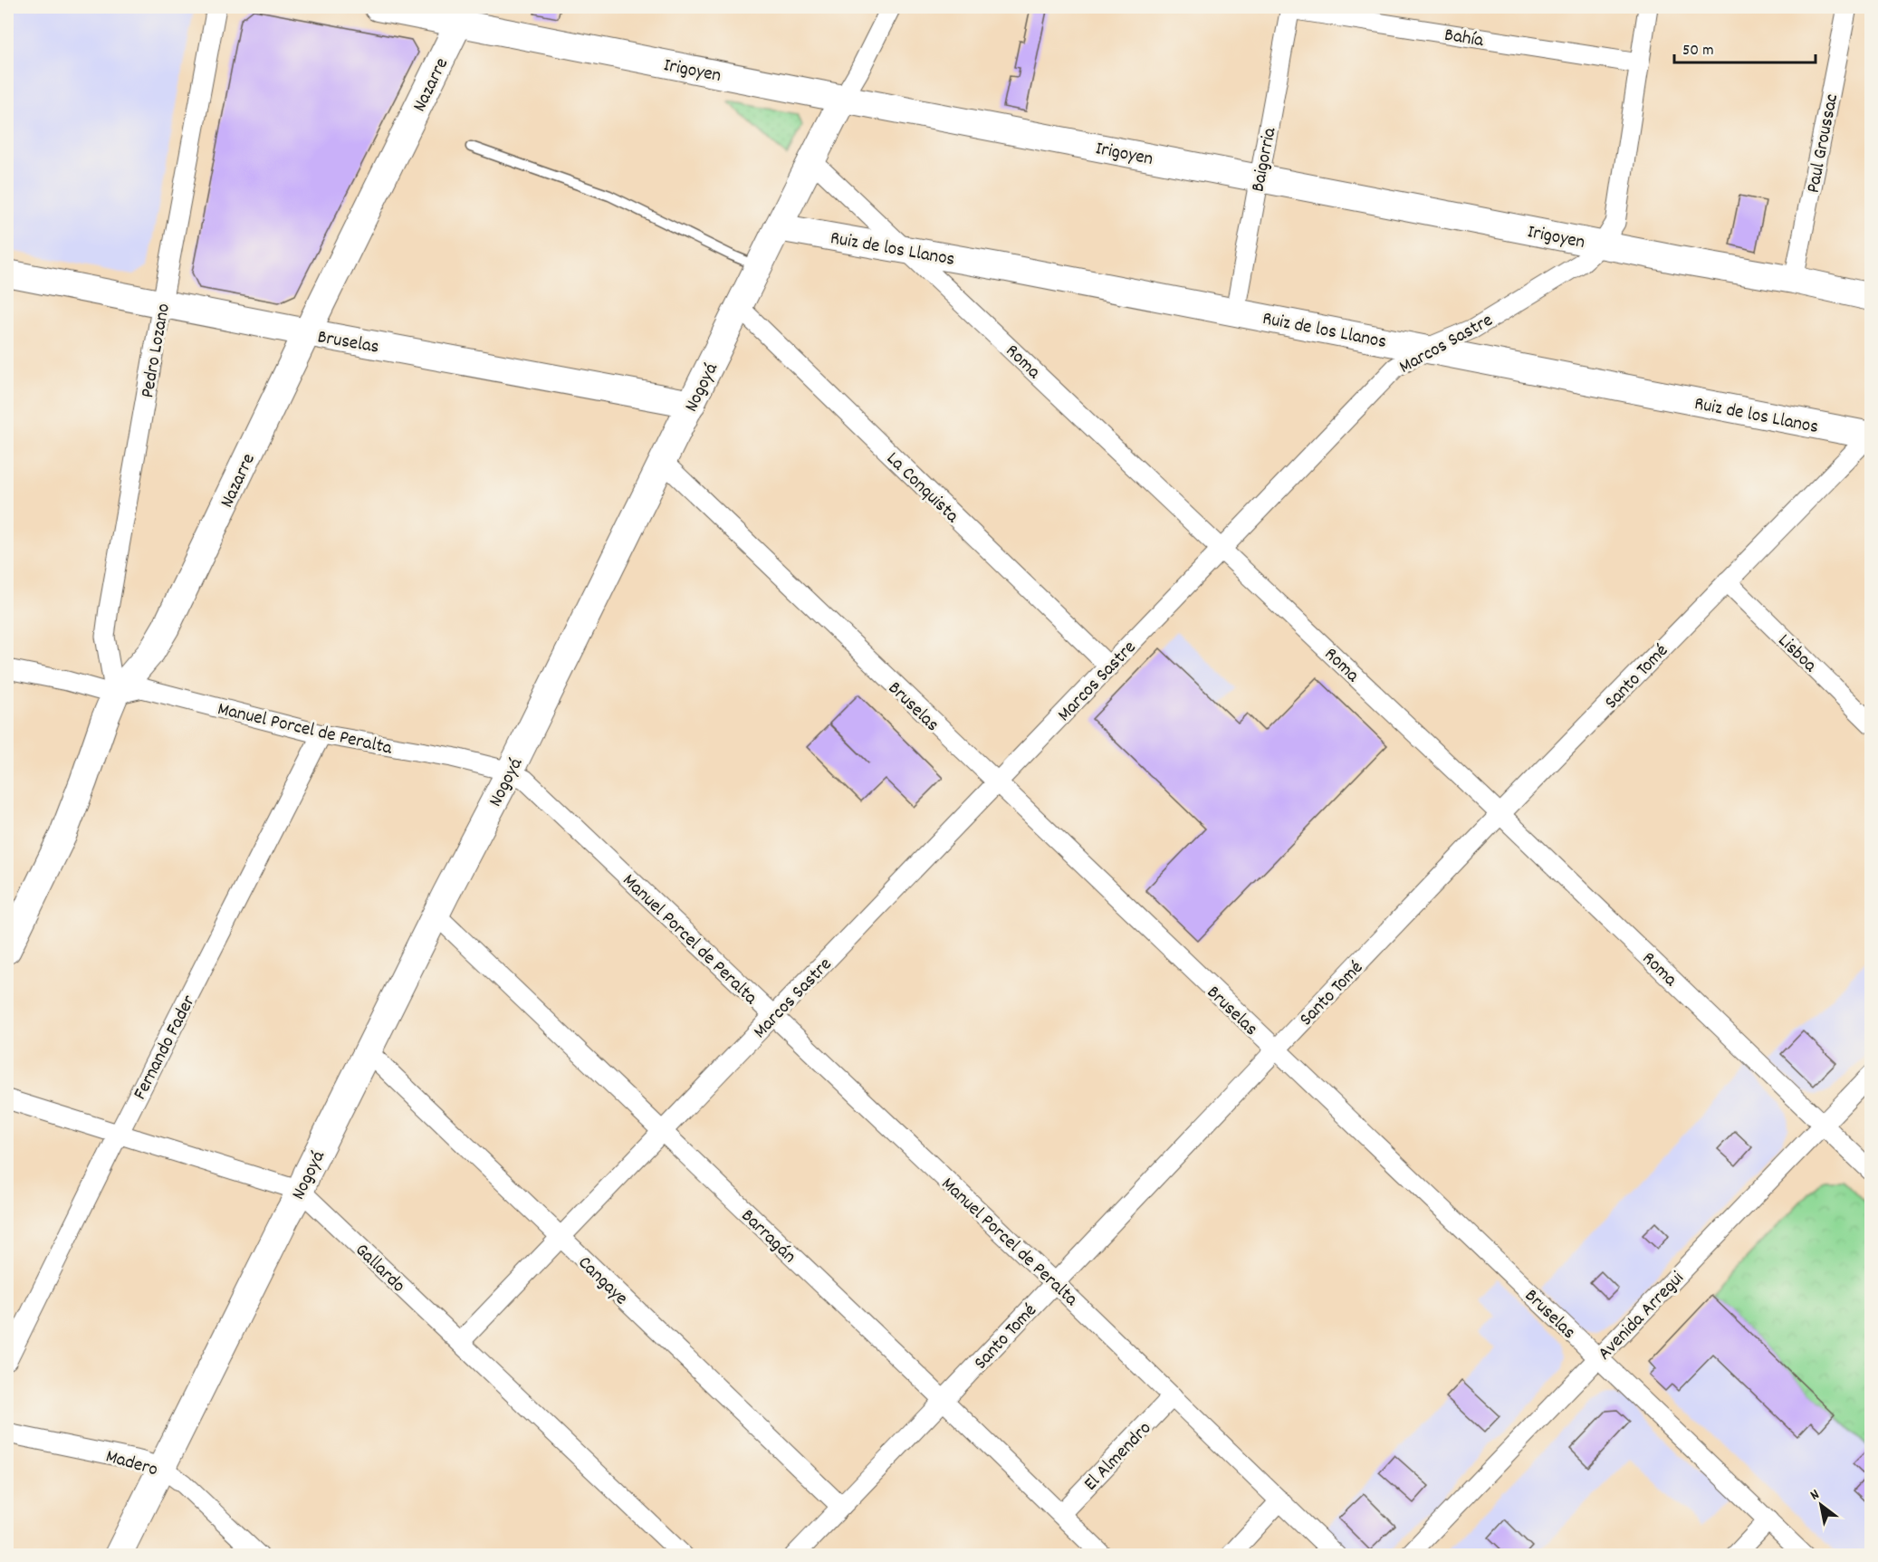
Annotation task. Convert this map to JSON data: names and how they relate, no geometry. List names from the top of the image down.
{
  "streets": {
    "street": [
      "Bahía",
      "Irigoyen",
      "Nazarre",
      "Paul Groussac",
      "Baigorria",
      "Ruiz de los Llanos",
      "Bruselas",
      "Marcos Sastre",
      "Pedro Lozano",
      "Roma",
      "Nogoyá",
      "La Conquista",
      "Lisboa",
      "Santo Tomé",
      "Manuel Porcel de Peralta",
      "Fernando Fader",
      "Barragán",
      "Gallardo",
      "Cangaye",
      "Avenida Arregui",
      "El Almendro",
      "Madero"
    ]
  },
  "crossings": [
    ["Bahía", "Baigorria"],
    ["Bahía", "Marcos Sastre"],
    ["Irigoyen", "Nazarre"],
    ["Irigoyen", "Paul Groussac"],
    ["Irigoyen", "Baigorria"],
    ["Irigoyen", "Marcos Sastre"],
    ["Irigoyen", "Nogoyá"],
    ["Nazarre", "Bruselas"],
    ["Nazarre", "Pedro Lozano"],
    ["Nazarre", "Manuel Porcel de Peralta"],
    ["Baigorria", "Ruiz de los Llanos"],
    ["Ruiz de los Llanos", "Marcos Sastre"],
    ["Ruiz de los Llanos", "Roma"],
    ["Ruiz de los Llanos", "Nogoyá"],
    ["Ruiz de los Llanos", "Santo Tomé"],
    ["Bruselas", "Marcos Sastre"],
    ["Bruselas", "Pedro Lozano"],
    ["Bruselas", "Nogoyá"],
    ["Bruselas", "Santo Tomé"],
    ["Bruselas", "Avenida Arregui"],
    ["Marcos Sastre", "Roma"],
    ["Marcos Sastre", "La Conquista"],
    ["Marcos Sastre", "Manuel Porcel de Peralta"],
    ["Marcos Sastre", "Barragán"],
    ["Marcos Sastre", "Gallardo"],
    ["Marcos Sastre", "Cangaye"],
    ["Pedro Lozano", "Manuel Porcel de Peralta"],
    ["Roma", "Nogoyá"],
    ["Roma", "Santo Tomé"],
    ["Roma", "Avenida Arregui"],
    ["Nogoyá", "La Conquista"],
    ["Nogoyá", "Manuel Porcel de Peralta"],
    ["Nogoyá", "Barragán"],
    ["Nogoyá", "Gallardo"],
    ["Nogoyá", "Cangaye"],
    ["Nogoyá", "Madero"],
    ["Lisboa", "Santo Tomé"],
    ["Santo Tomé", "Manuel Porcel de Peralta"],
    ["Santo Tomé", "Barragán"],
    ["Santo Tomé", "Cangaye"],
    ["Manuel Porcel de Peralta", "Fernando Fader"],
    ["Manuel Porcel de Peralta", "El Almendro"],
    ["Fernando Fader", "Gallardo"],
    ["Barragán", "El Almendro"]
  ],
  "scale_bar": "50 m",
  "north": "top left"
}
